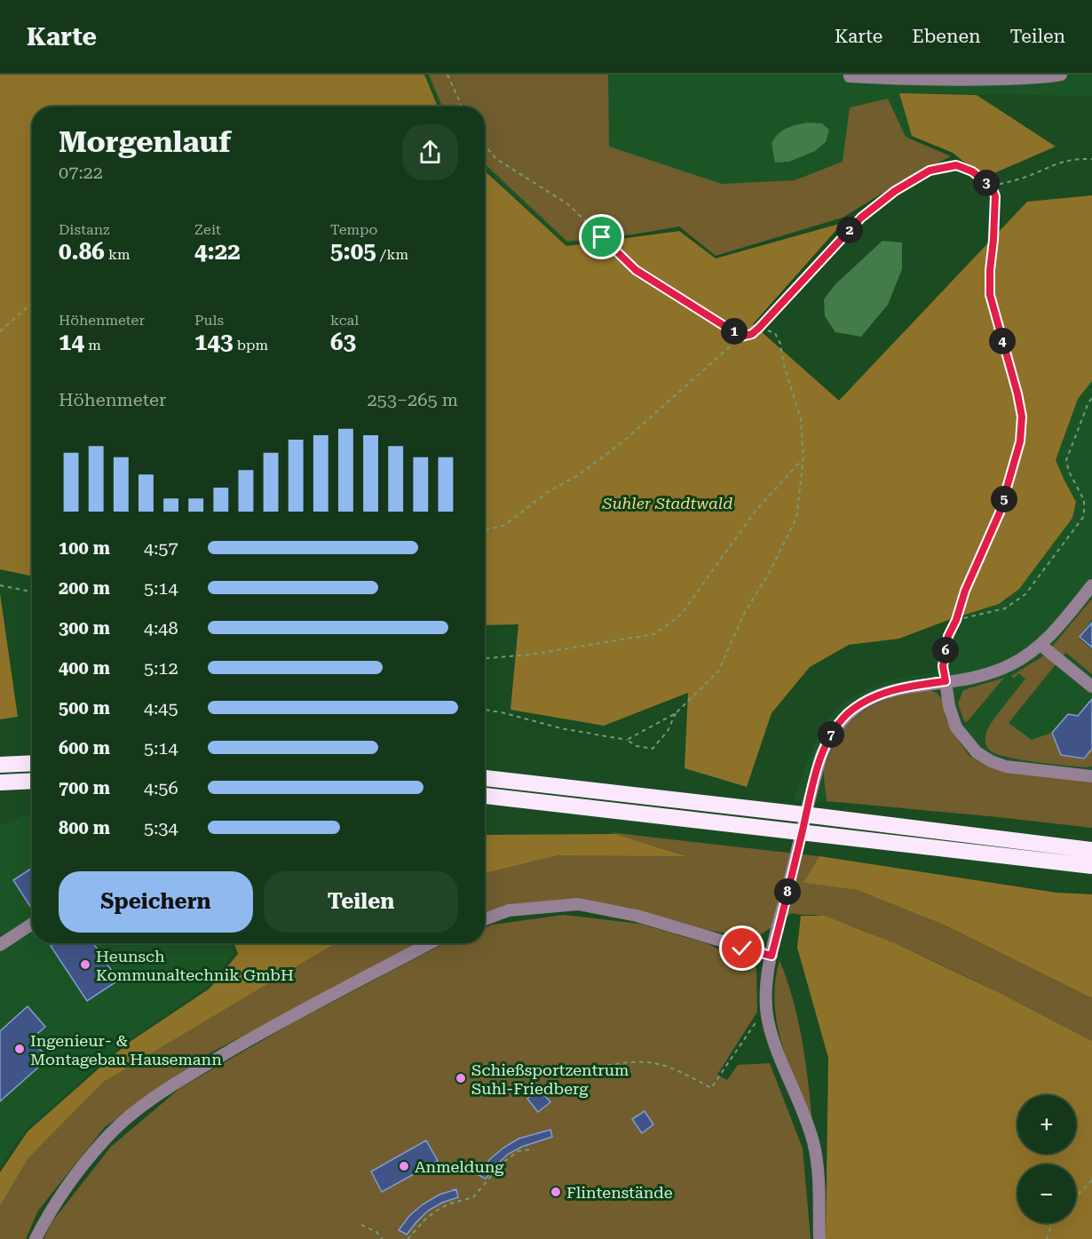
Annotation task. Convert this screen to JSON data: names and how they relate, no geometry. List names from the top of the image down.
{
  "parks": ["Suhler Stadtwald"],
  "places": [
    "Heunsch Kommunaltechnik GmbH",
    "Ingenieur- & Montagebau Hausemann",
    "Schießsportzentrum Suhl-Friedberg",
    "Anmeldung",
    "Flintenstände"
  ],
  "page": {
    "header": "Karte",
    "nav": ["Karte", "Ebenen", "Teilen"],
    "heading": ["Morgenlauf", "07:22"],
    "pins": [
      "3",
      "2",
      "1",
      "4",
      "5",
      "6",
      "7",
      "8"
    ],
    "stats": [
      ["Distanz", "0.86 km"],
      ["Zeit", "4:22"],
      ["Tempo", "5:05 /km"],
      ["Höhenmeter", "14 m"],
      ["Puls", "143 bpm"],
      ["kcal", "63"]
    ],
    "chart": ["Höhenmeter", "253–265 m"],
    "list": [
      {
        "name": "100 m",
        "note": "4:57"
      },
      {
        "name": "200 m",
        "note": "5:14"
      },
      {
        "name": "300 m",
        "note": "4:48"
      },
      {
        "name": "400 m",
        "note": "5:12"
      },
      {
        "name": "500 m",
        "note": "4:45"
      },
      {
        "name": "600 m",
        "note": "5:14"
      },
      {
        "name": "700 m",
        "note": "4:56"
      },
      {
        "name": "800 m",
        "note": "5:34"
      }
    ],
    "buttons": ["Speichern", "Teilen"],
    "map_buttons": ["+", "−"]
  }
}
